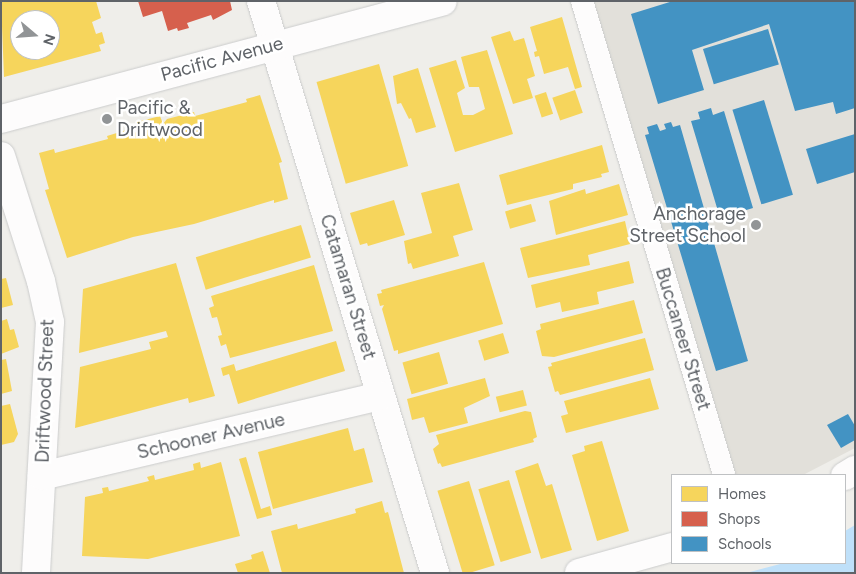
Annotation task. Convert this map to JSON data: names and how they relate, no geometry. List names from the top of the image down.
{
  "streets": {
    "street": [
      "Pacific Avenue",
      "Catamaran Street",
      "Buccaneer Street",
      "Driftwood Street",
      "Schooner Avenue"
    ]
  },
  "crossings": [
    ["Pacific Avenue", "Catamaran Street"],
    ["Catamaran Street", "Schooner Avenue"],
    ["Driftwood Street", "Schooner Avenue"]
  ],
  "places": ["Pacific & Driftwood", "Anchorage Street School"],
  "legend": ["Homes", "Shops", "Schools"],
  "north": "right"
}
